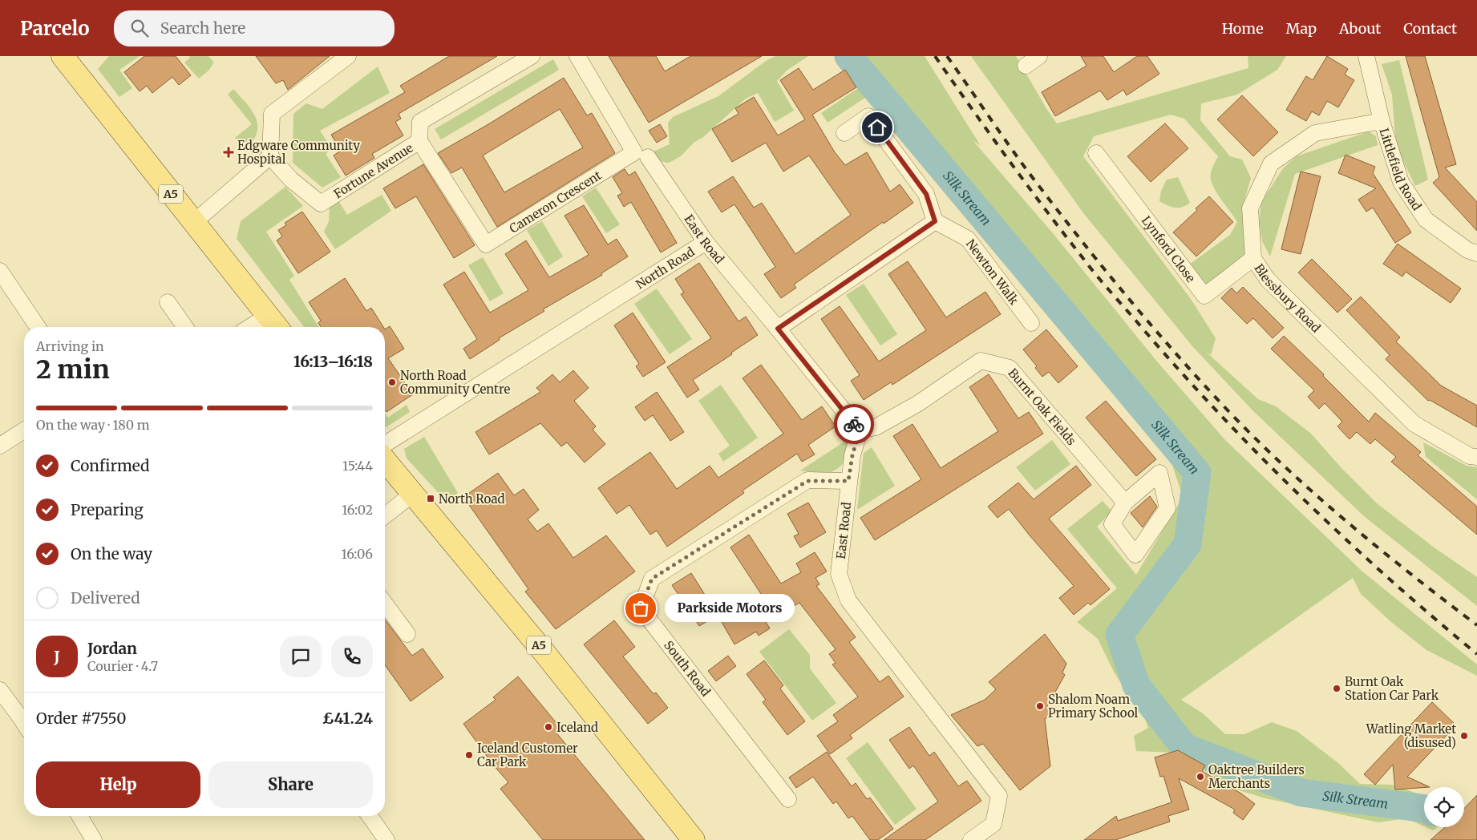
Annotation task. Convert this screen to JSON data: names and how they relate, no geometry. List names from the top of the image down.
{
  "streets": {
    "main road": ["A5"],
    "street": [
      "Littlefield Road",
      "Fortune Avenue",
      "Cameron Crescent",
      "East Road",
      "Lynford Close",
      "North Road",
      "Newton Walk",
      "Blessbury Road",
      "Burnt Oak Fields",
      "South Road"
    ]
  },
  "crossings": [
    ["Littlefield Road", "Blessbury Road"],
    ["Fortune Avenue", "Cameron Crescent"],
    ["East Road", "North Road"],
    ["East Road", "Burnt Oak Fields"],
    ["East Road", "South Road"],
    ["Lynford Close", "Blessbury Road"]
  ],
  "water": ["Silk Stream"],
  "places": {
    "health": ["Edgware Community Hospital"],
    "other": [
      "North Road Community Centre",
      "Parkside Motors",
      "Burnt Oak Station Car Park",
      "Shalom Noam Primary School",
      "Iceland",
      "Watling Market (disused)",
      "Iceland Customer Car Park",
      "Oaktree Builders Merchants"
    ],
    "transit": ["North Road"]
  },
  "page": {
    "header": "Parcelo",
    "search": "Search here",
    "nav": [
      "Home",
      "Map",
      "About",
      "Contact"
    ],
    "heading": ["2 min", "Arriving in", "16:13–16:18"],
    "panel": [
      "Jordan",
      "Courier · 4.7",
      "Order #7550",
      "£41.24"
    ],
    "bar": "On the way · 180 m",
    "list": [
      ["Confirmed", "15:44"],
      ["Preparing", "16:02"],
      ["On the way", "16:06"],
      "Delivered"
    ],
    "bubble": "Parkside Motors",
    "round": "J",
    "buttons": ["Help", "Share"]
  }
}
